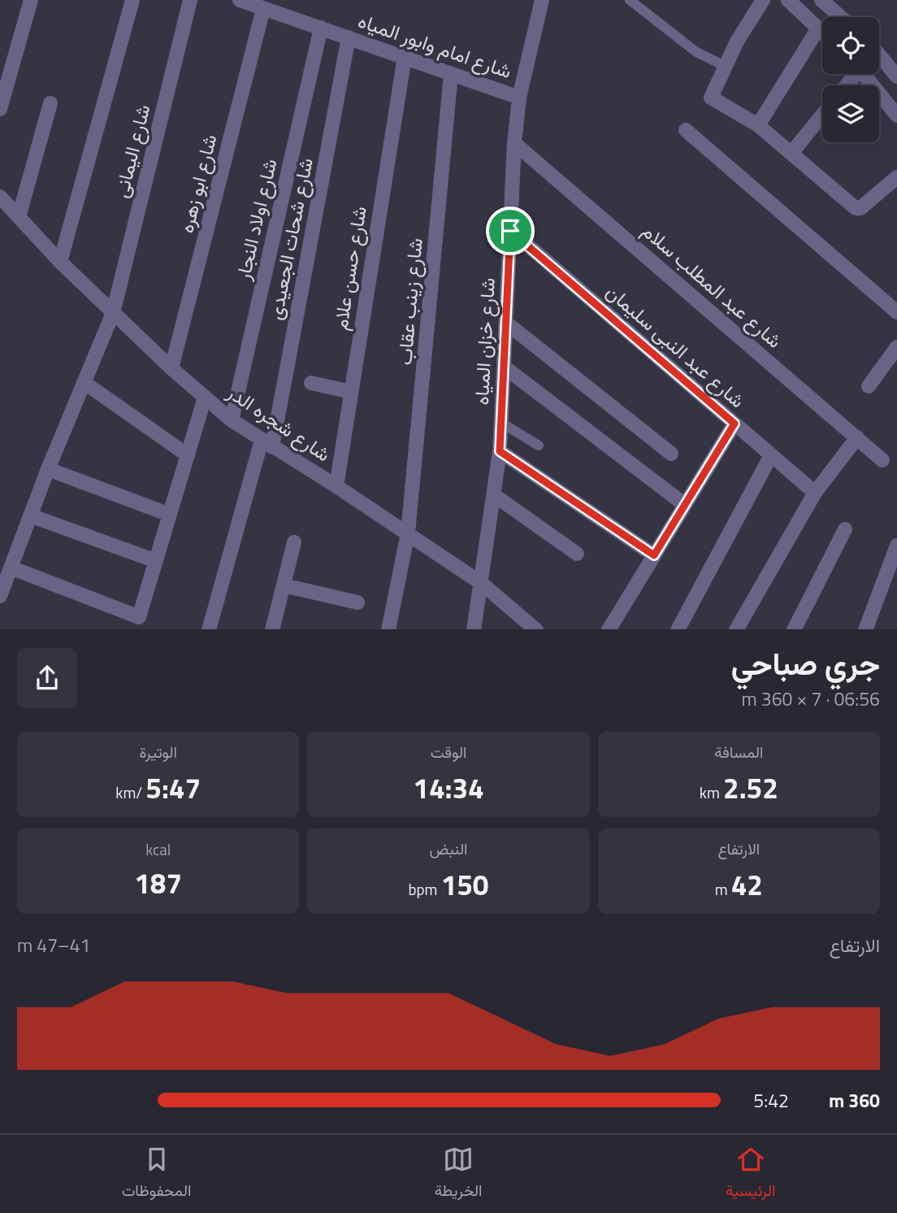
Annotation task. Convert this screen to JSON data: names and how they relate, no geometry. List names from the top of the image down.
{
  "streets": {
    "street": [
      "شارع امام وابور المياه",
      "شارع اليمانى",
      "شارع ابو زهره",
      "شارع اولاد النجار",
      "شارع شحات الجعيدى",
      "شارع حسن علام",
      "شارع عبد المطلب سلام",
      "شارع زينب عقاب",
      "شارع خزان المياه",
      "شارع عبد النبى سليمان",
      "شارع شجره الدر"
    ]
  },
  "crossings": [
    ["شارع امام وابور المياه", "شارع ابو زهره"],
    ["شارع امام وابور المياه", "شارع اولاد النجار"],
    ["شارع امام وابور المياه", "شارع شحات الجعيدى"],
    ["شارع امام وابور المياه", "شارع حسن علام"],
    ["شارع امام وابور المياه", "شارع زينب عقاب"],
    ["شارع امام وابور المياه", "شارع خزان المياه"],
    ["شارع اليمانى", "شارع شجره الدر"],
    ["شارع ابو زهره", "شارع شجره الدر"],
    ["شارع اولاد النجار", "شارع شجره الدر"],
    ["شارع شحات الجعيدى", "شارع شجره الدر"],
    ["شارع حسن علام", "شارع شجره الدر"],
    ["شارع عبد المطلب سلام", "شارع خزان المياه"],
    ["شارع زينب عقاب", "شارع شجره الدر"],
    ["شارع خزان المياه", "شارع عبد النبى سليمان"],
    ["شارع خزان المياه", "شارع شجره الدر"]
  ],
  "page": {
    "heading": ["جري صباحي", "06:56 · 7 × 360 m"],
    "stats": [
      ["المسافة", "2.52 km"],
      ["الوقت", "14:34"],
      ["الوتيرة", "5:47 /km"],
      ["الارتفاع", "42 m"],
      ["النبض", "150 bpm"],
      ["kcal", "187"]
    ],
    "chart": ["الارتفاع", "41–47 m"],
    "list": [
      {
        "name": "360 m",
        "note": "5:42"
      }
    ],
    "tabs": ["الرئيسية", "الخريطة", "المحفوظات"]
  }
}
